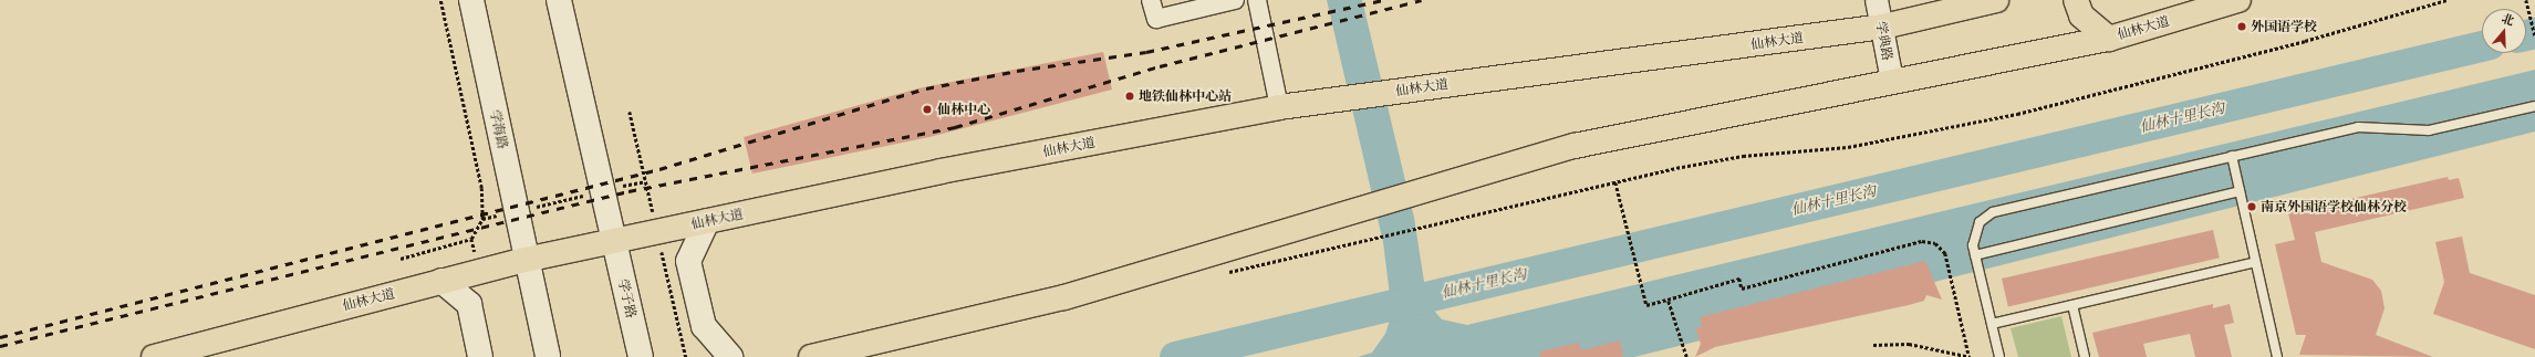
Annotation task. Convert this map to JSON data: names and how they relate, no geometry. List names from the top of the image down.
{
  "streets": {
    "main road": ["仙林大道", "学海路", "学子路"],
    "street": ["学典路"]
  },
  "crossings": [
    ["仙林大道", "学典路"],
    ["仙林大道", "学海路"],
    ["仙林大道", "学子路"]
  ],
  "water": ["仙林十里长沟"],
  "places": [
    "外国语学校",
    "地铁仙林中心站",
    "仙林中心",
    "南京外国语学校仙林分校"
  ],
  "north": "top"
}
